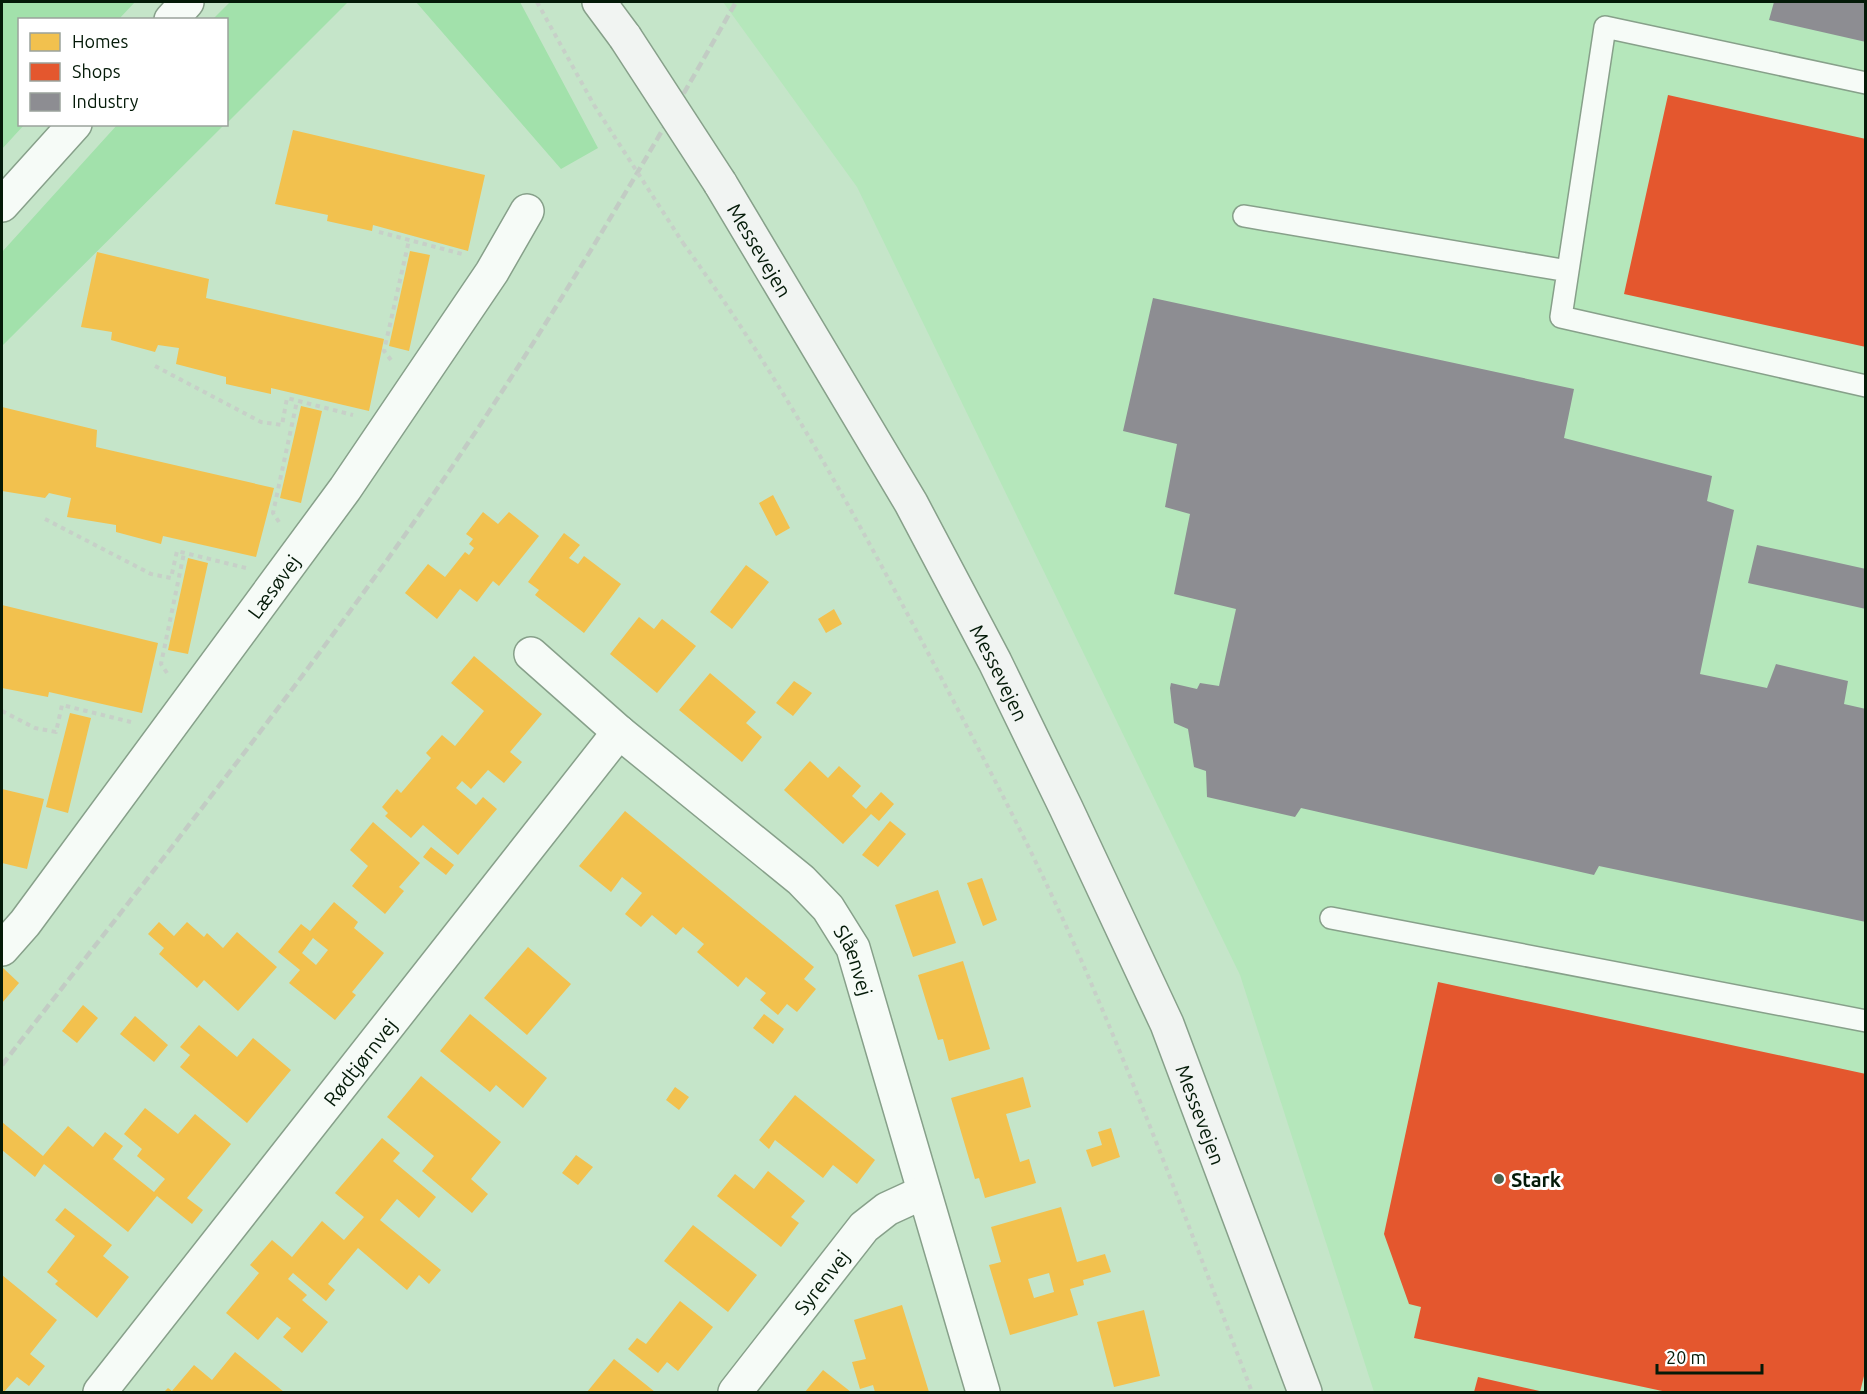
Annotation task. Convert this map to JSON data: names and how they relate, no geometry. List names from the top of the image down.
{
  "streets": {
    "main road": ["Messevejen"],
    "street": [
      "Læsøvej",
      "Slåenvej",
      "Rødtjørnvej",
      "Syrenvej"
    ]
  },
  "crossings": [
    ["Slåenvej", "Rødtjørnvej"],
    ["Slåenvej", "Syrenvej"]
  ],
  "places": ["Stark"],
  "legend": ["Homes", "Shops", "Industry"],
  "scale_bar": "20 m"
}
